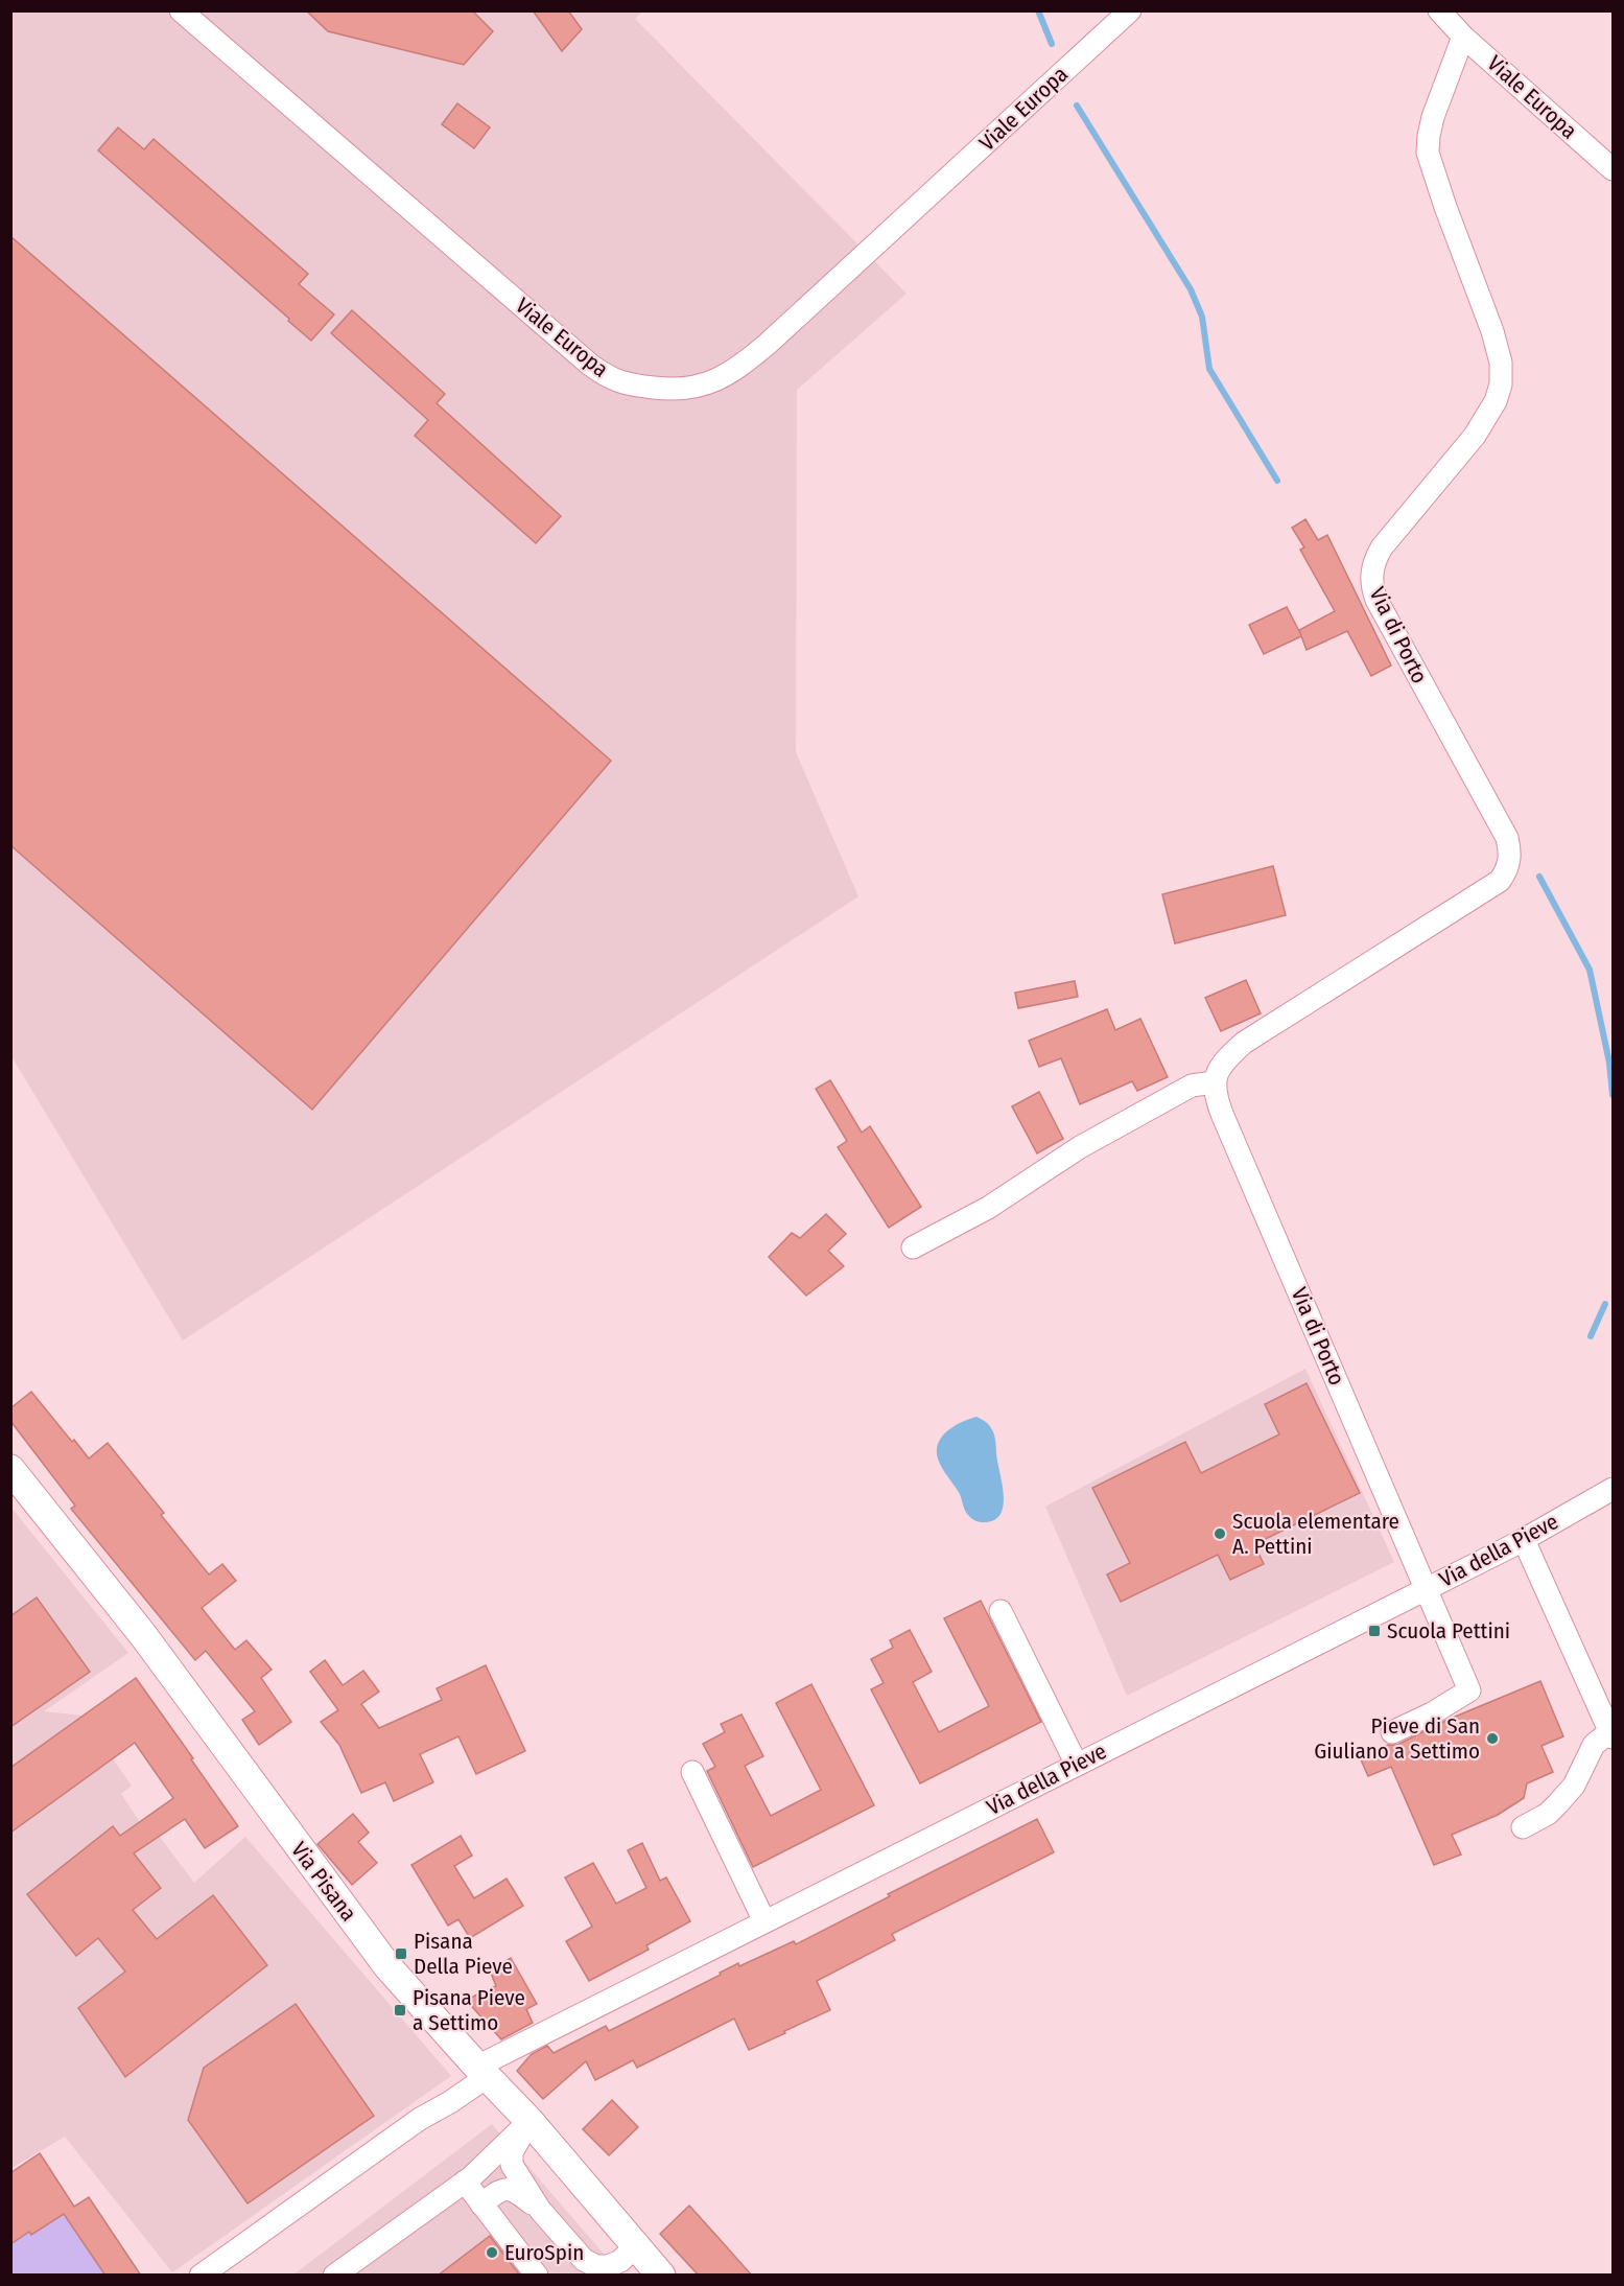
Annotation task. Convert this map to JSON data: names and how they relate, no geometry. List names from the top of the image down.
{
  "streets": {
    "main road": ["Via Pisana"],
    "street": ["Viale Europa", "Via di Porto", "Via della Pieve"]
  },
  "crossings": [
    ["Viale Europa", "Via di Porto"],
    ["Via di Porto", "Via della Pieve"],
    ["Via della Pieve", "Via Pisana"]
  ],
  "places": {
    "other": ["Scuola elementare A. Pettini", "Pieve di San Giuliano a Settimo", "EuroSpin"],
    "transit": ["Scuola Pettini", "Pisana Della Pieve", "Pisana Pieve a Settimo"]
  }
}
